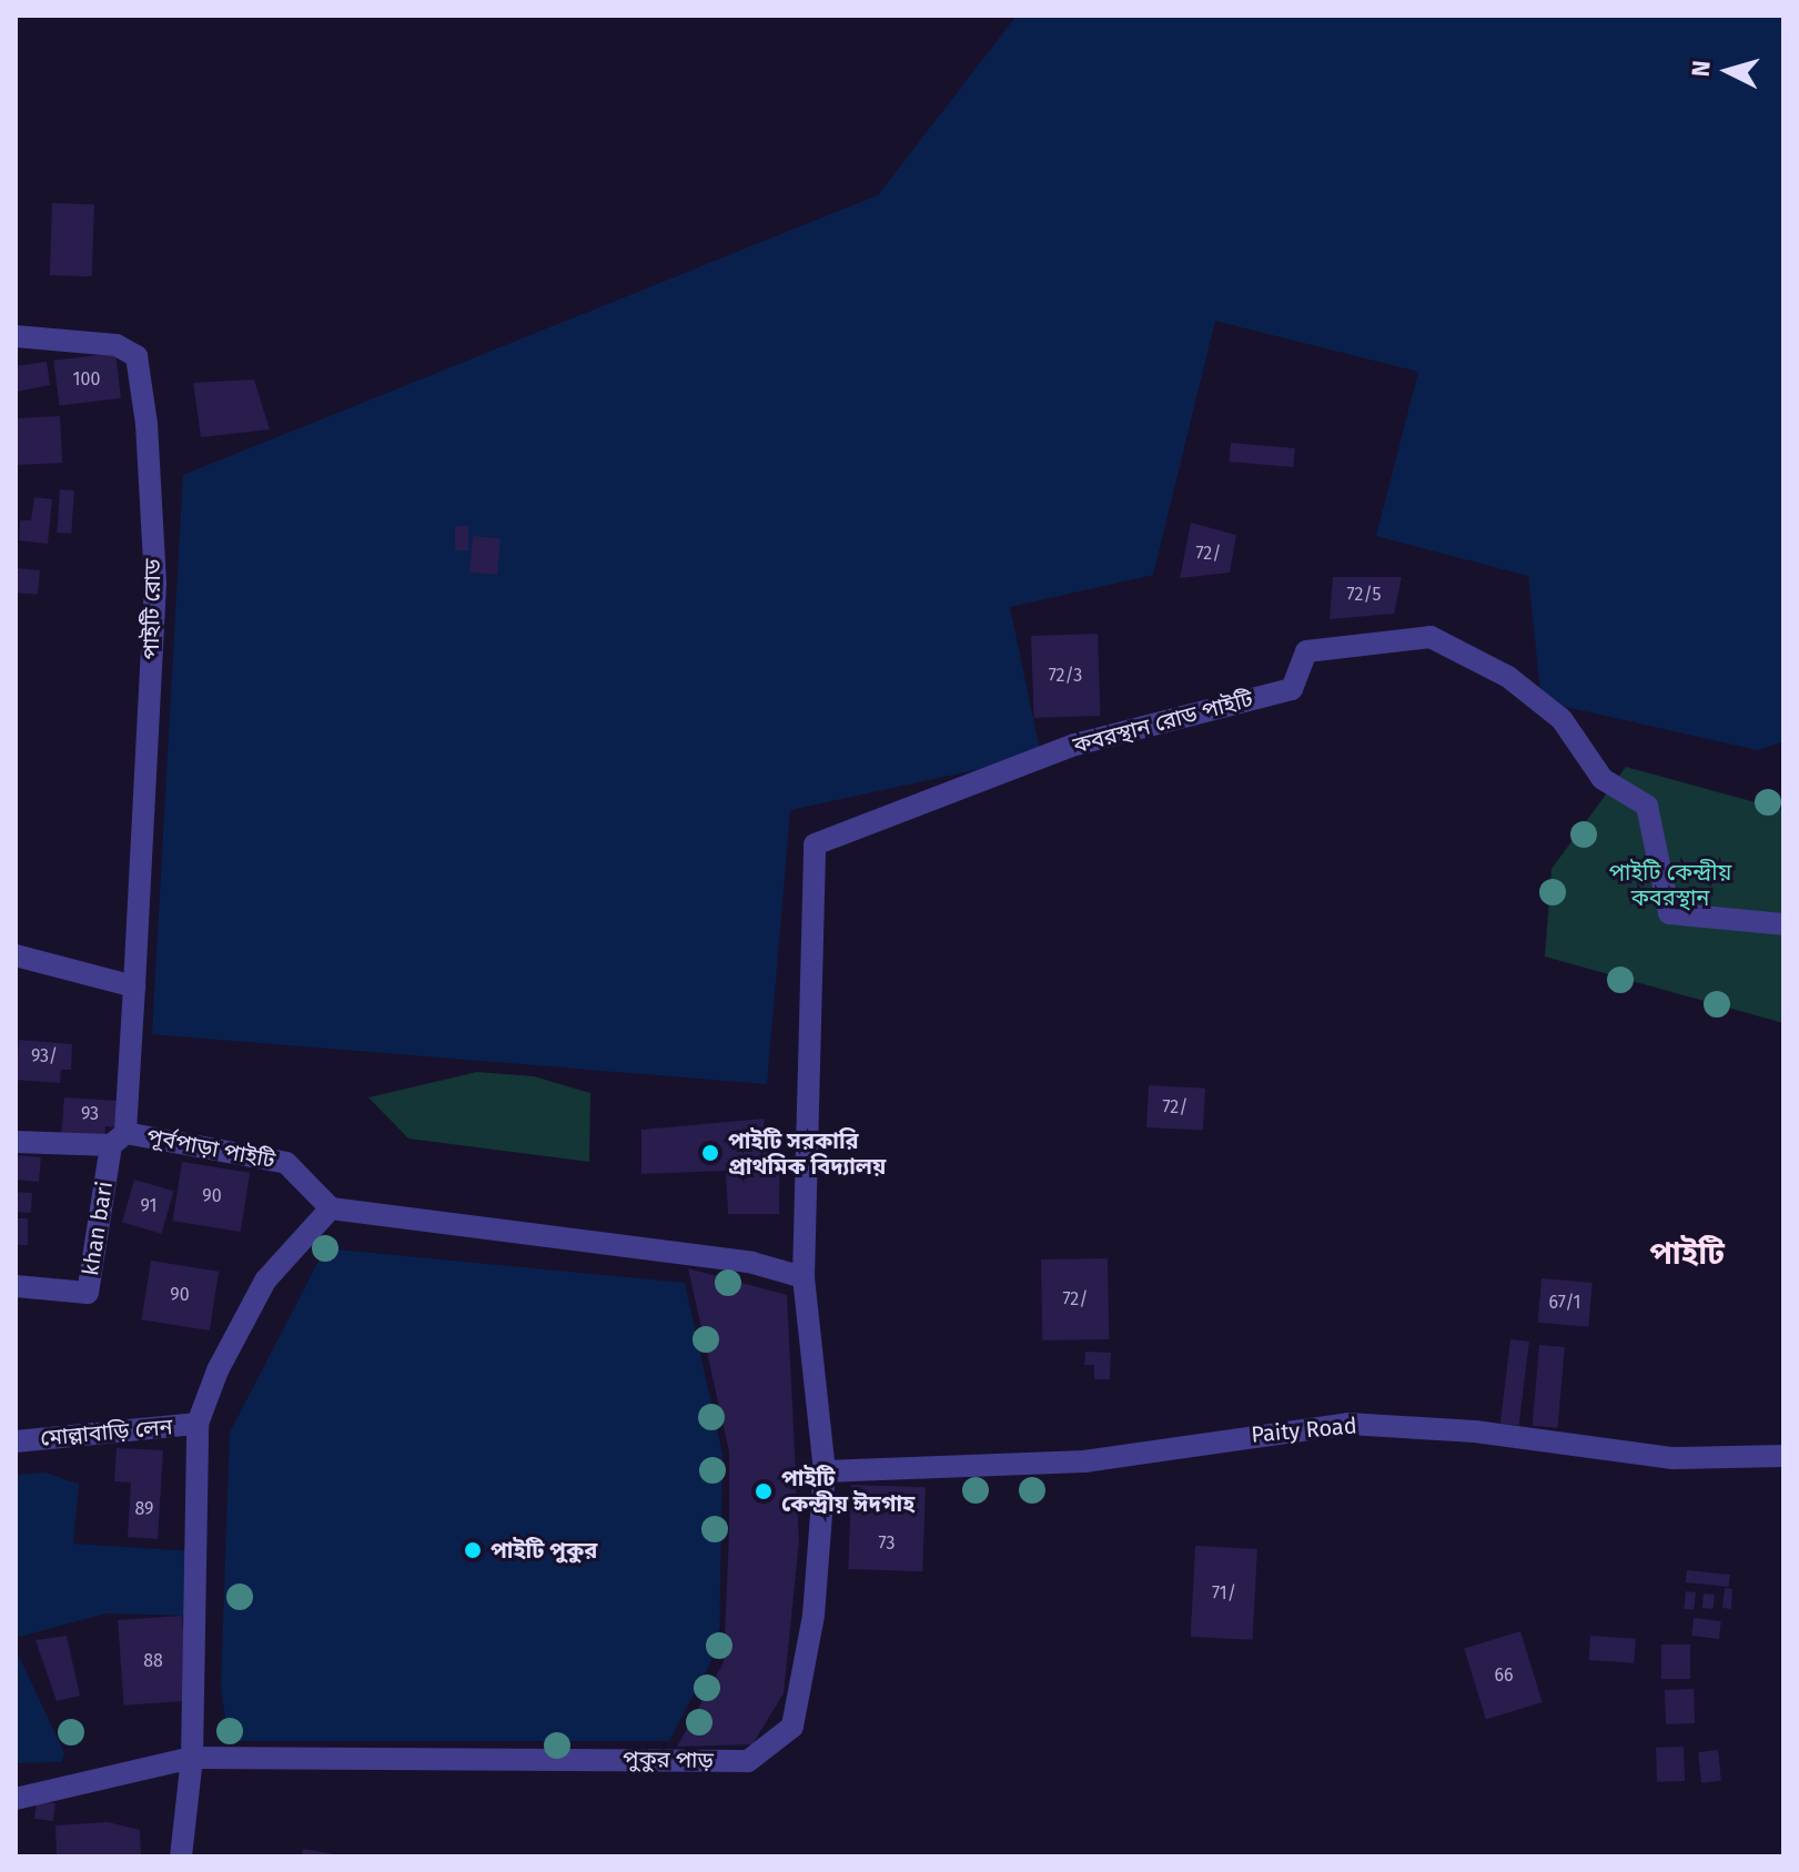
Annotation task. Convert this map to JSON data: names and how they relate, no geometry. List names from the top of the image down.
{
  "streets": {
    "street": [
      "পাইটি রোড",
      "কবরস্থান রোড পাইটি",
      "পূর্বপাড়া পাইটি",
      "khan bari",
      "Paity Road",
      "মোল্লাবাড়ি লেন",
      "পুকুর পাড়"
    ]
  },
  "crossings": [
    ["কবরস্থান রোড পাইটি", "পুকুর পাড়"],
    ["পূর্বপাড়া পাইটি", "khan bari"],
    ["Paity Road", "পুকুর পাড়"]
  ],
  "districts": ["পাইটি"],
  "parks": ["পাইটি কেন্দ্রীয় কবরস্থান"],
  "places": ["পাইটি সরকারি প্রাথমিক বিদ্যালয়", "পাইটি কেন্দ্রীয় ঈদগাহ", "পাইটি পুকুর"],
  "house_numbers": [
    "100",
    "72/",
    "72/5",
    "72/3",
    "93/",
    "72/",
    "93",
    "90",
    "91",
    "90",
    "72/",
    "67/1",
    "89",
    "73",
    "71/",
    "88",
    "66"
  ],
  "north": "left"
}
